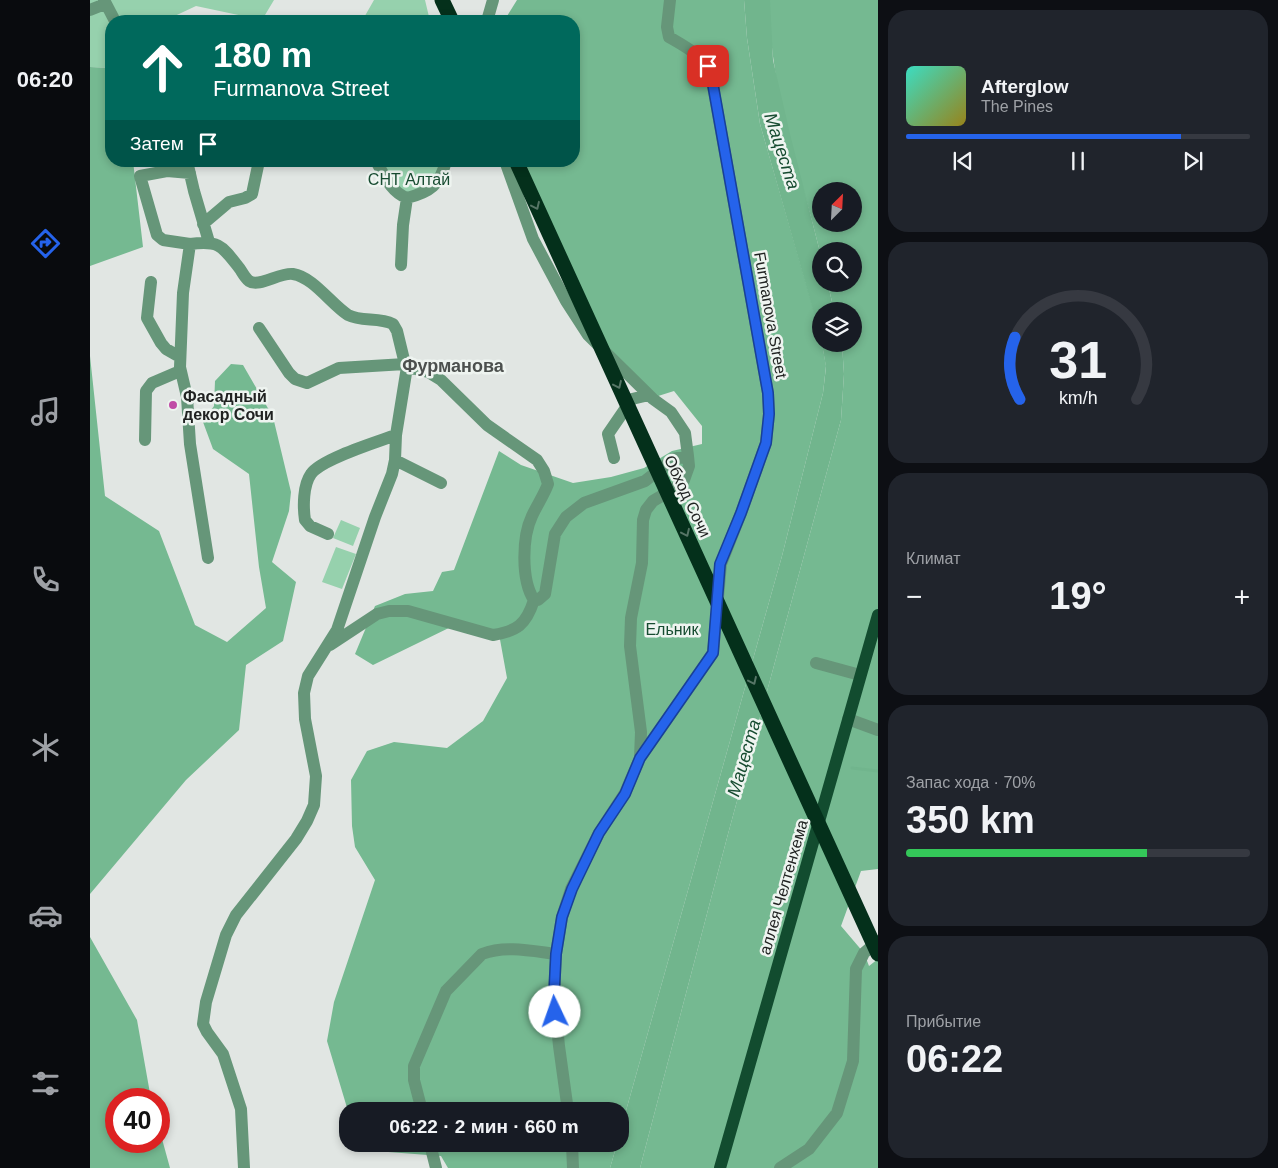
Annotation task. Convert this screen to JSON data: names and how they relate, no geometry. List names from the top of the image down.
{
  "streets": {
    "highway": ["Обход Сочи"],
    "main road": ["аллея Челтенхема"],
    "street": ["Furmanova Street"]
  },
  "one_way": ["Обход Сочи"],
  "districts": ["Фурманова"],
  "water": ["Мацеста"],
  "parks": ["СНТ Алтай", "Ельник"],
  "places": ["Фасадный декор Сочи"],
  "north": "top right",
  "page": {
    "tabs": "06:20",
    "turn": ["180 m", "Furmanova Street"],
    "song": ["Afterglow", "The Pines"],
    "then": "Затем",
    "tile": [
      "Климат",
      ["Запас хода · 70%", "350 km"],
      ["Прибытие", "06:22"]
    ],
    "heat": ["−", "19°", "+"],
    "limit": "40",
    "trip": "06:22 · 2 мин · 660 m",
    "gauge": ["31", "km/h"]
  }
}
